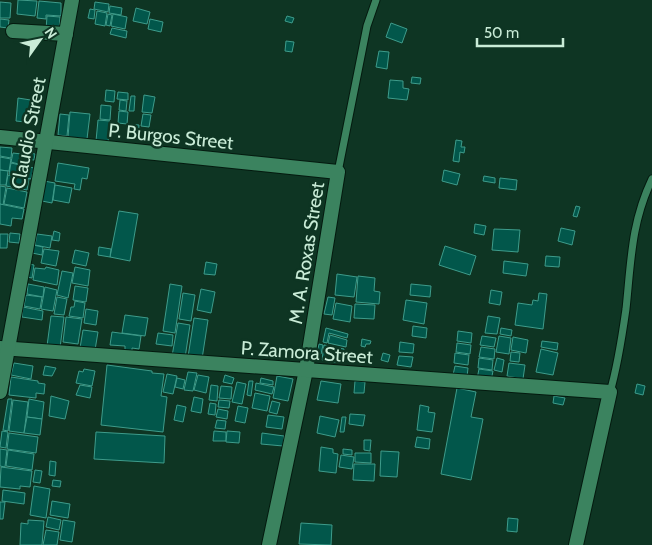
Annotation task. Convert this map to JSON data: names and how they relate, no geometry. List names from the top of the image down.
{
  "streets": {
    "street": [
      "Claudio Street",
      "P. Burgos Street",
      "M. A. Roxas Street",
      "P. Zamora Street"
    ]
  },
  "crossings": [
    ["Claudio Street", "P. Burgos Street"],
    ["Claudio Street", "P. Zamora Street"],
    ["P. Burgos Street", "M. A. Roxas Street"],
    ["M. A. Roxas Street", "P. Zamora Street"]
  ],
  "scale_bar": "50 m",
  "north": "top right"
}
